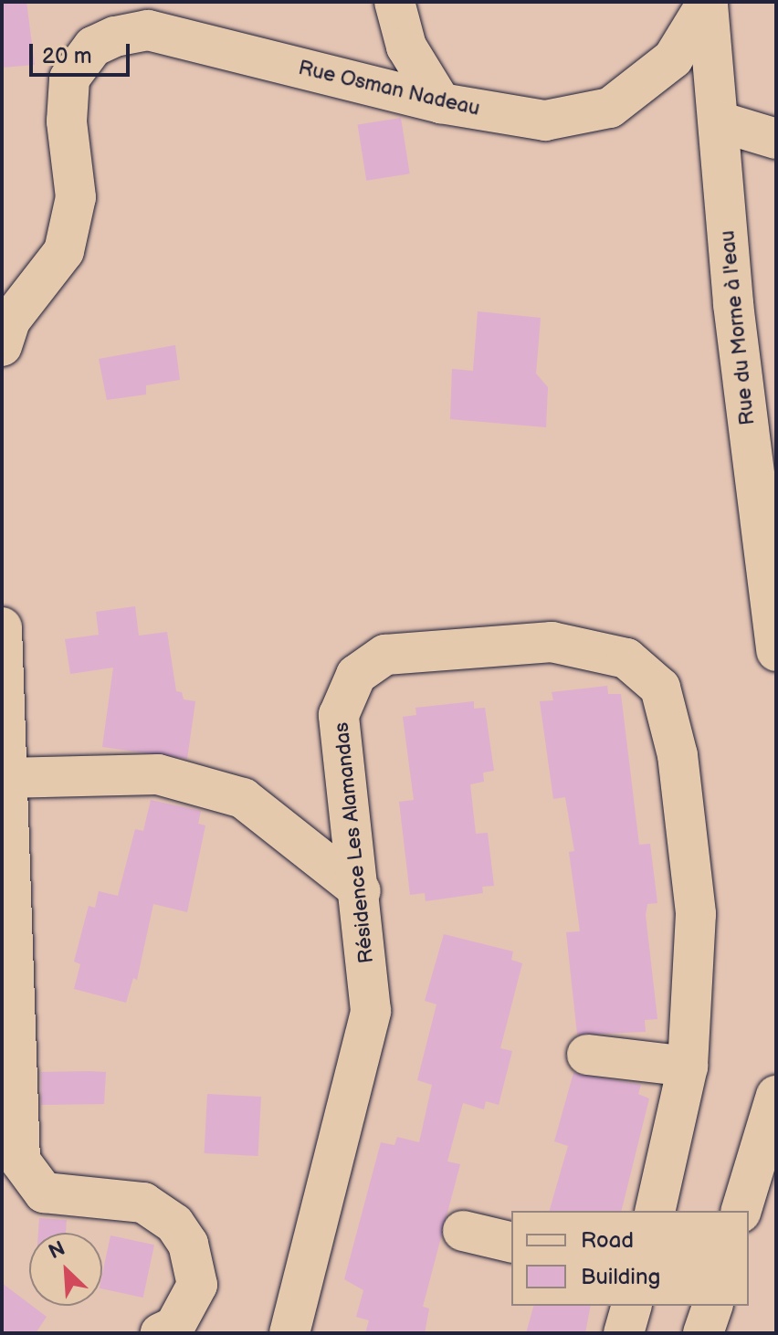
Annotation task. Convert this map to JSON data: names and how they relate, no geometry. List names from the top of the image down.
{
  "streets": {
    "street": ["Rue Osman Nadeau", "Rue du Morne à l'eau", "Résidence Les Alamandas"]
  },
  "crossings": [
    ["Rue Osman Nadeau", "Rue du Morne à l'eau"]
  ],
  "legend": ["Road", "Building"],
  "scale_bar": "20 m",
  "north": "top left"
}
